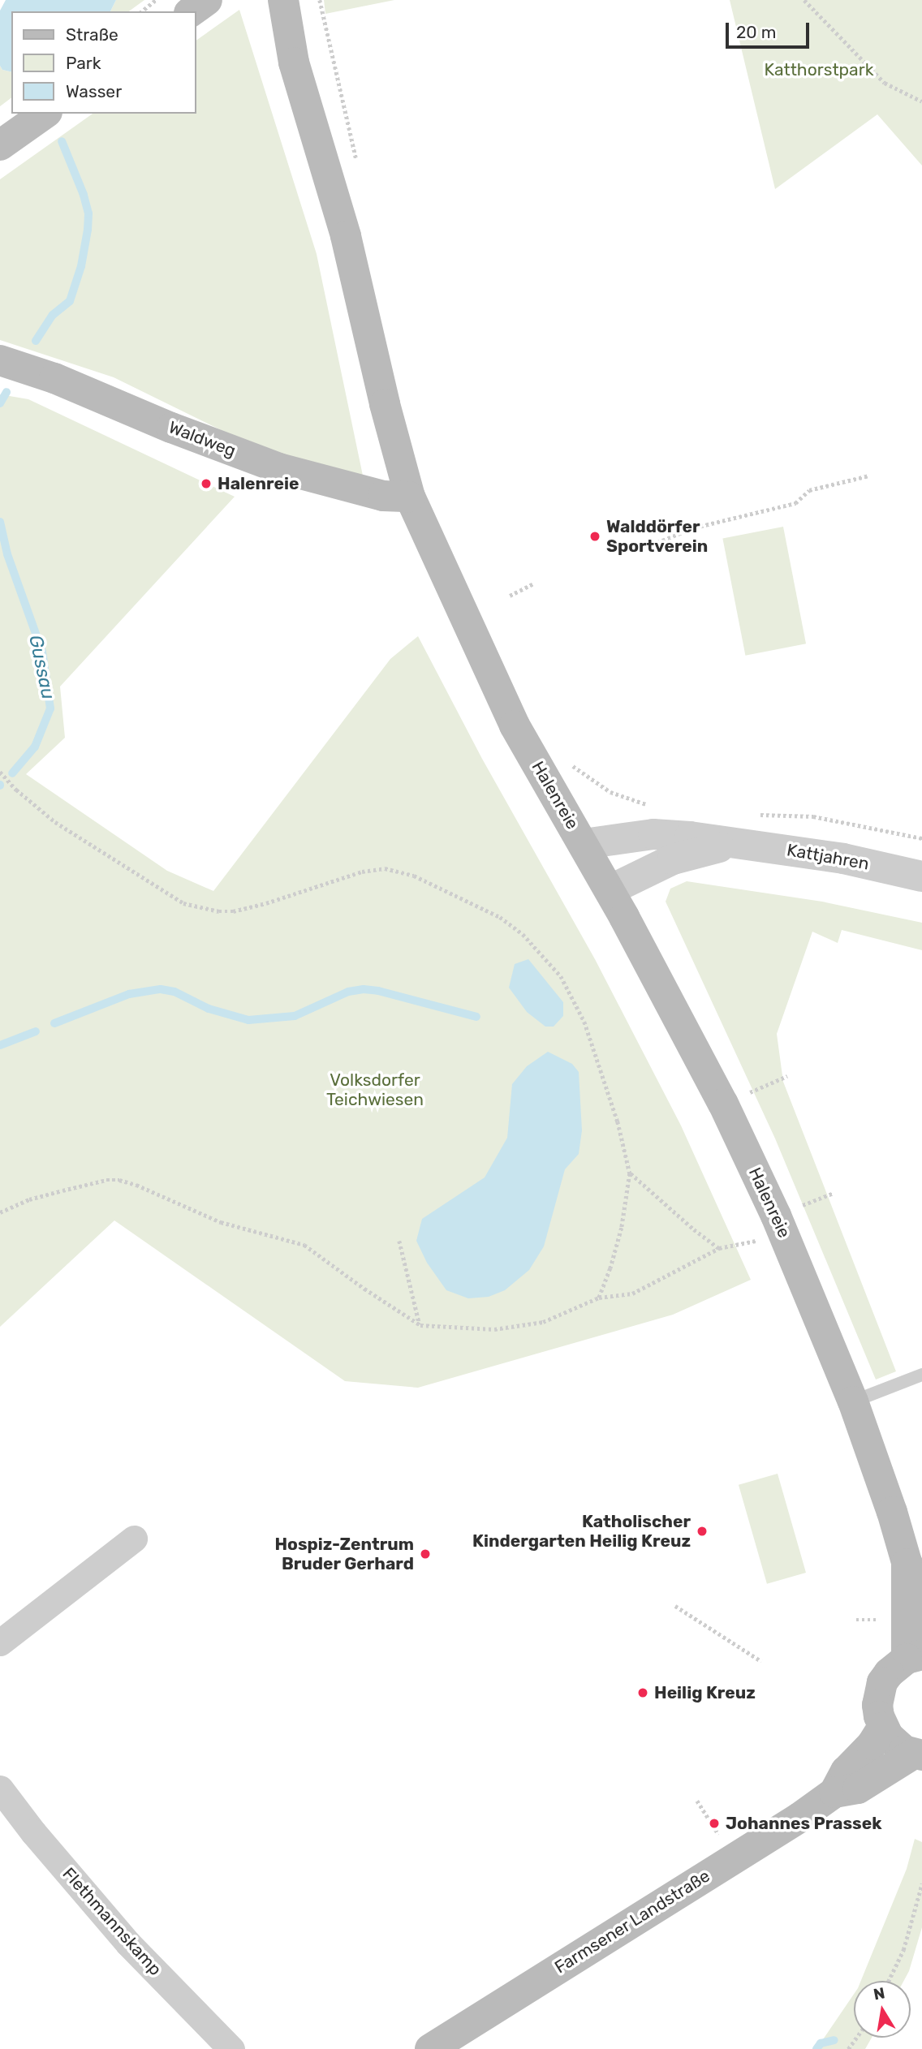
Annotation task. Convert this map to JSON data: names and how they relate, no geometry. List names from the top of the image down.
{
  "streets": {
    "main road": ["Waldweg", "Halenreie", "Farmsener Landstraße"],
    "street": ["Kattjahren", "Flethmannskamp"]
  },
  "crossings": [
    ["Waldweg", "Halenreie"],
    ["Halenreie", "Kattjahren"]
  ],
  "water": ["Gussau"],
  "parks": ["Katthorstpark", "Volksdorfer Teichwiesen"],
  "places": [
    "Halenreie",
    "Walddörfer Sportverein",
    "Katholischer Kindergarten Heilig Kreuz",
    "Hospiz-Zentrum Bruder Gerhard",
    "Heilig Kreuz",
    "Johannes Prassek"
  ],
  "legend": ["Straße", "Park", "Wasser"],
  "scale_bar": "20 m",
  "north": "top"
}
